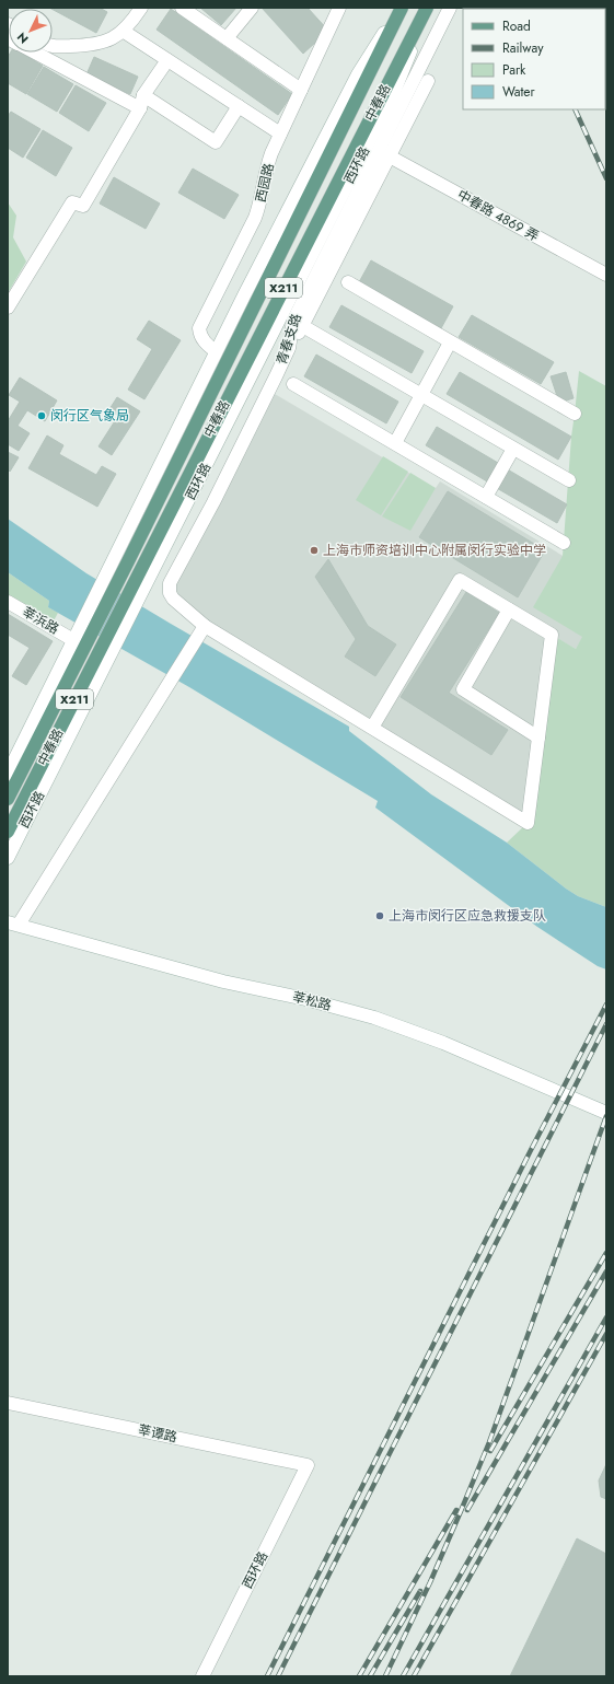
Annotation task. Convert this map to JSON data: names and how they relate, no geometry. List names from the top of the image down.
{
  "streets": {
    "main road": ["中春路", "X211"],
    "street": [
      "西环路",
      "西园路",
      "中春路 4869 弄",
      "青春支路",
      "莘浜路",
      "莘松路",
      "莘谭路"
    ]
  },
  "crossings": [
    ["中春路", "西环路"],
    ["西环路", "莘谭路"]
  ],
  "places": ["闵行区气象局", "上海市师资培训中心附属闵行实验中学", "上海市闵行区应急救援支队"],
  "legend": [
    "Road",
    "Railway",
    "Park",
    "Water"
  ],
  "north": "bottom left"
}
